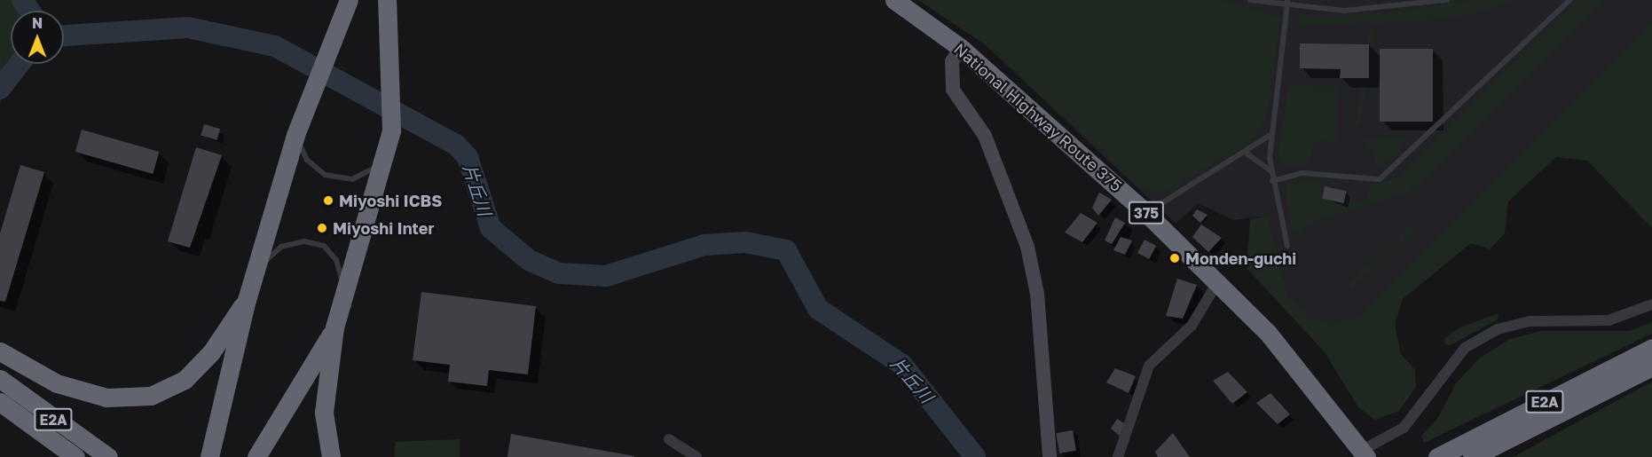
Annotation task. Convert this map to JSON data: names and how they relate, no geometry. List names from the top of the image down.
{
  "streets": {
    "highway": ["National Highway Route 375", "375", "E2A"]
  },
  "water": ["片丘川"],
  "places": ["Miyoshi ICBS", "Miyoshi Inter", "Monden-guchi"],
  "north": "top"
}
